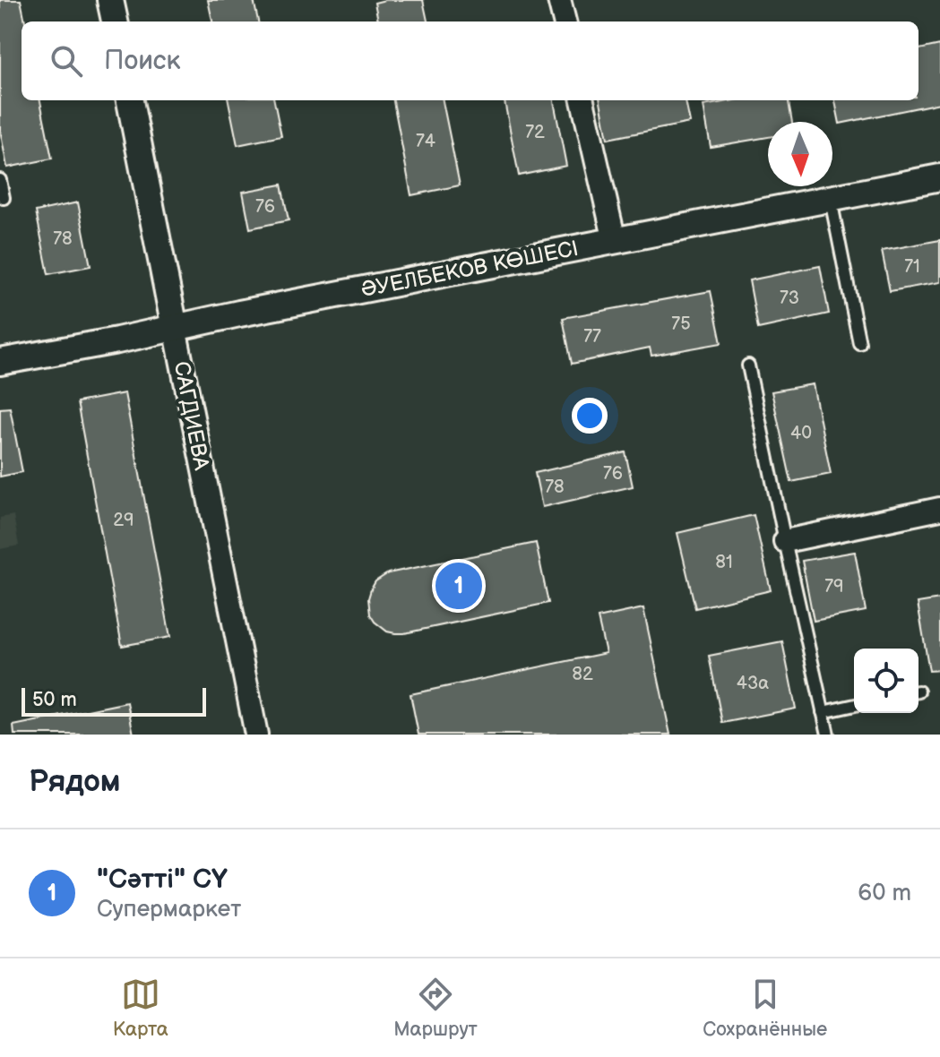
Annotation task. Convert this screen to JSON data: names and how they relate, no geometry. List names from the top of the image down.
{
  "streets": {
    "street": ["ӘУЕЛБЕКОВ КӨШЕСІ", "САГДИЕВА"]
  },
  "crossings": [
    ["ӘУЕЛБЕКОВ КӨШЕСІ", "САГДИЕВА"]
  ],
  "house_numbers": [
    "72",
    "74",
    "76",
    "78",
    "71",
    "73",
    "75",
    "77",
    "40",
    "76",
    "78",
    "29",
    "81",
    "79",
    "82",
    "43а"
  ],
  "scale_bar": "50 m",
  "north": "bottom",
  "page": {
    "search": "Поиск",
    "pins": "1",
    "scale": "50 m",
    "heading": "Рядом",
    "list": [
      {
        "mark": "1",
        "name": "\"Сәтті\" СY",
        "note": "Супермаркет",
        "value": "60 m"
      }
    ],
    "nav": ["Карта", "Маршрут", "Сохранённые"]
  }
}
